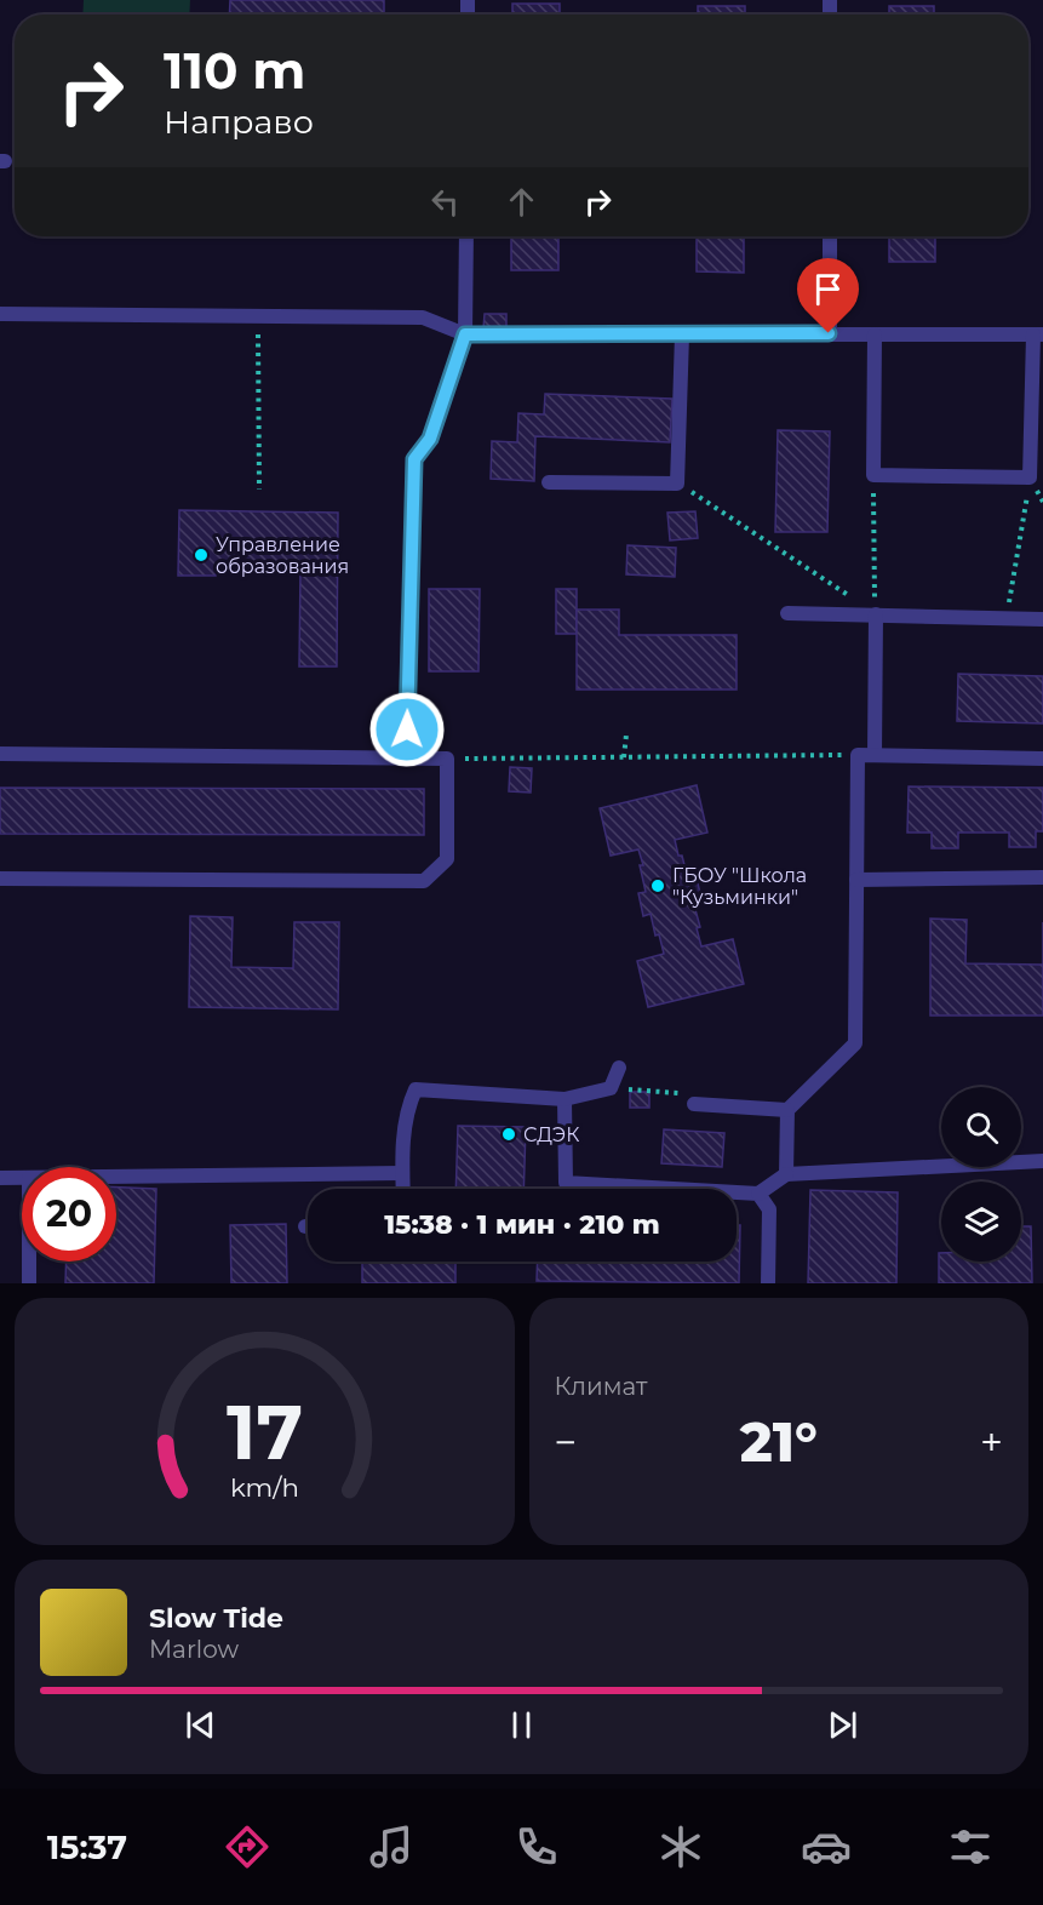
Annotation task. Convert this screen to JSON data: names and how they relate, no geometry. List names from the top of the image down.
{
  "places": ["Управление образования", "ГБОУ \"Школа \"Кузьминки\"", "СДЭК"],
  "page": {
    "turn": ["110 m", "Направо"],
    "limit": "20",
    "trip": "15:38 · 1 мин · 210 m",
    "tile": "Климат",
    "heat": ["−", "21°", "+"],
    "song": ["Slow Tide", "Marlow"],
    "tabs": "15:37",
    "gauge": ["17", "km/h"]
  }
}
